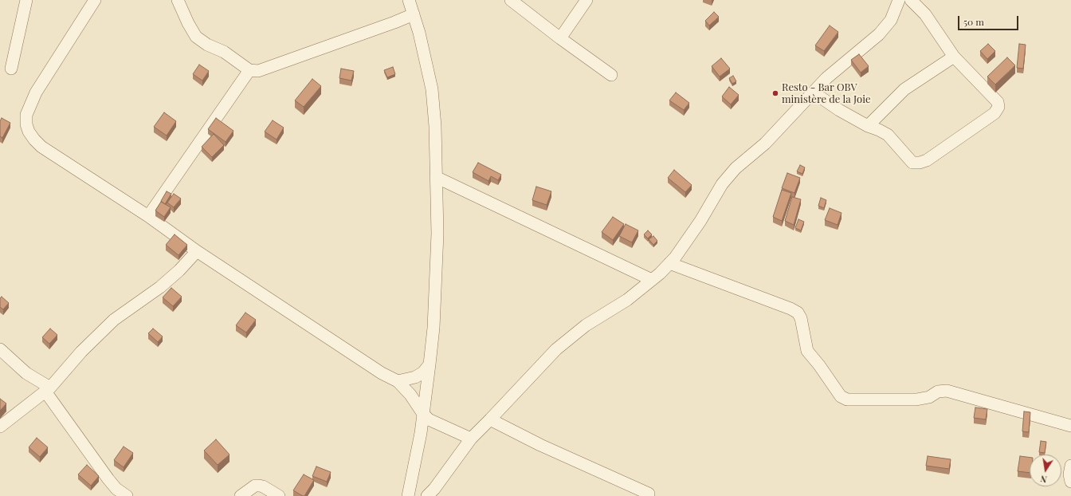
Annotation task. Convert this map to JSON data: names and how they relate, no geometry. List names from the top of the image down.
{
  "places": ["Resto - Bar OBV ministère de la Joie"],
  "scale_bar": "50 m",
  "north": "bottom"
}
